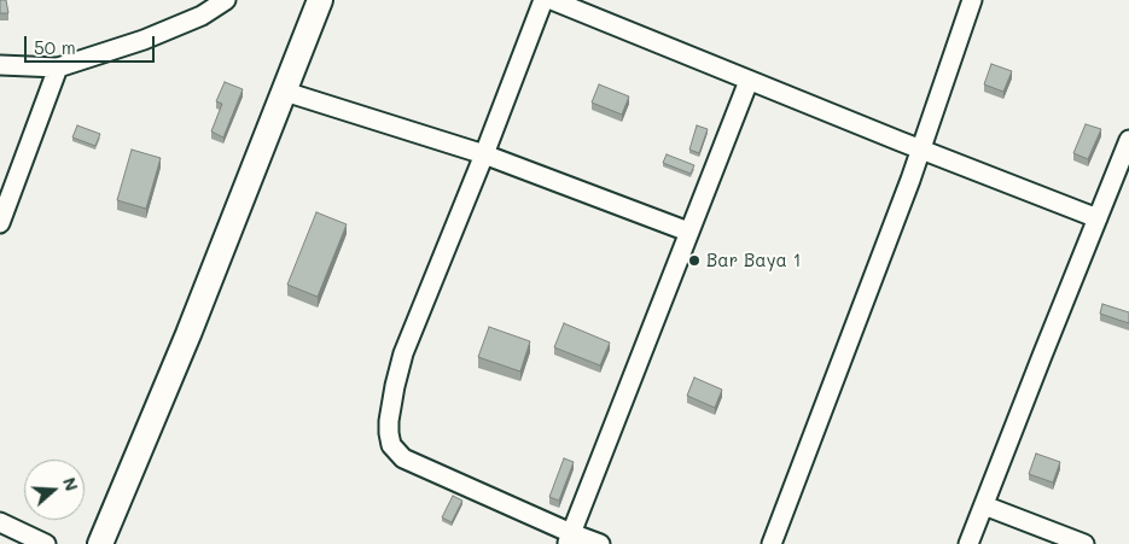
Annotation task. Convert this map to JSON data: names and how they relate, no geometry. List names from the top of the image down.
{
  "places": ["Bar Baya 1"],
  "scale_bar": "50 m",
  "north": "right"
}
